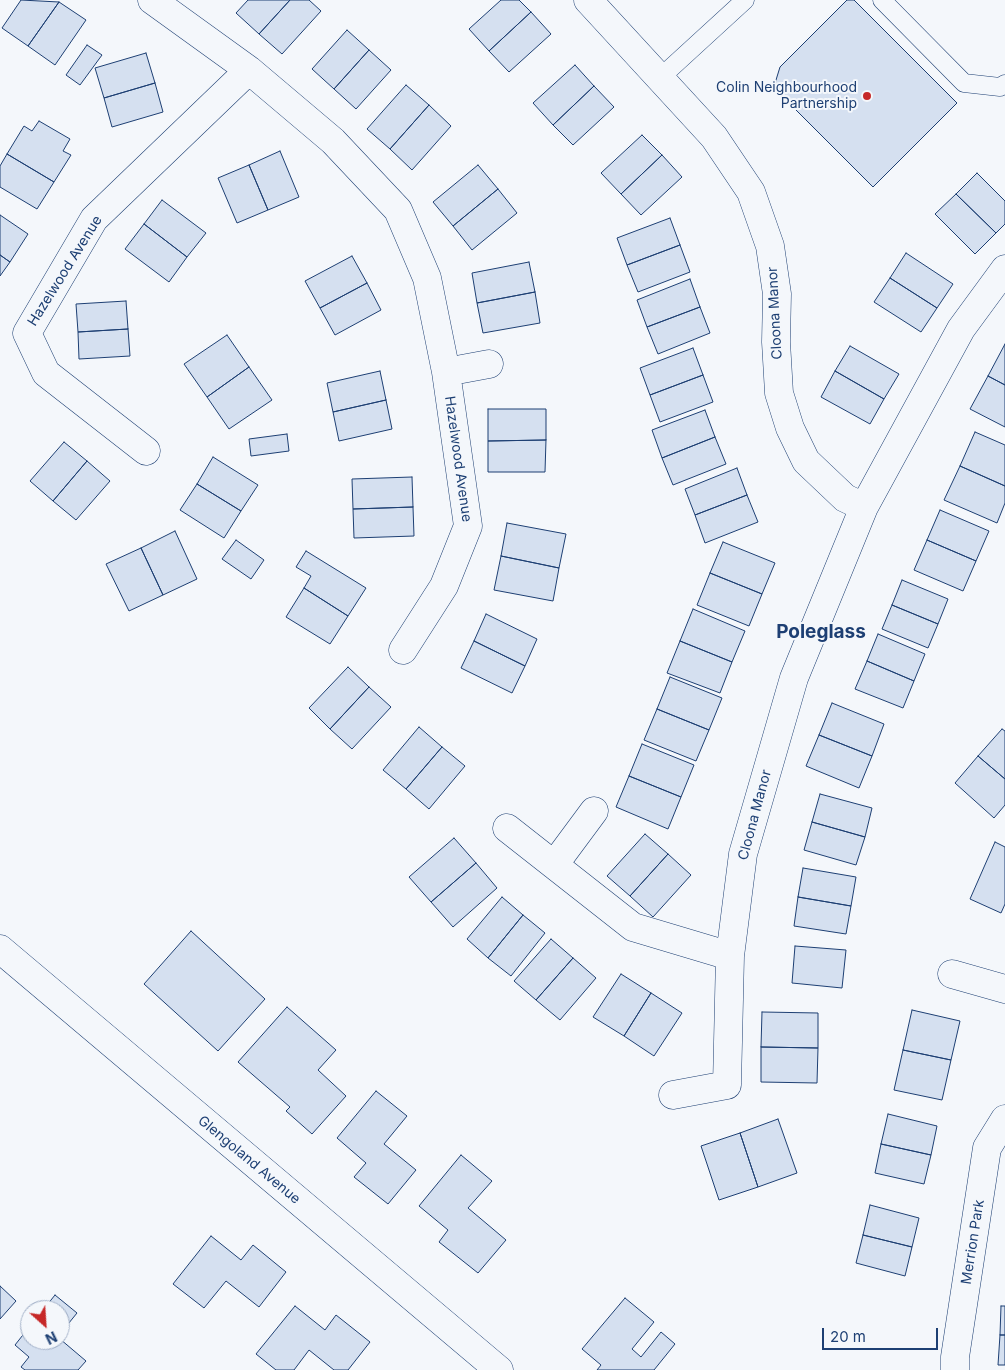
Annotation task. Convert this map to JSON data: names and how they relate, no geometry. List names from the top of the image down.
{
  "streets": {
    "street": [
      "Hazelwood Avenue",
      "Cloona Manor",
      "Glengoland Avenue",
      "Merrion Park"
    ]
  },
  "districts": ["Poleglass"],
  "places": ["Colin Neighbourhood Partnership"],
  "scale_bar": "20 m",
  "north": "bottom right"
}
